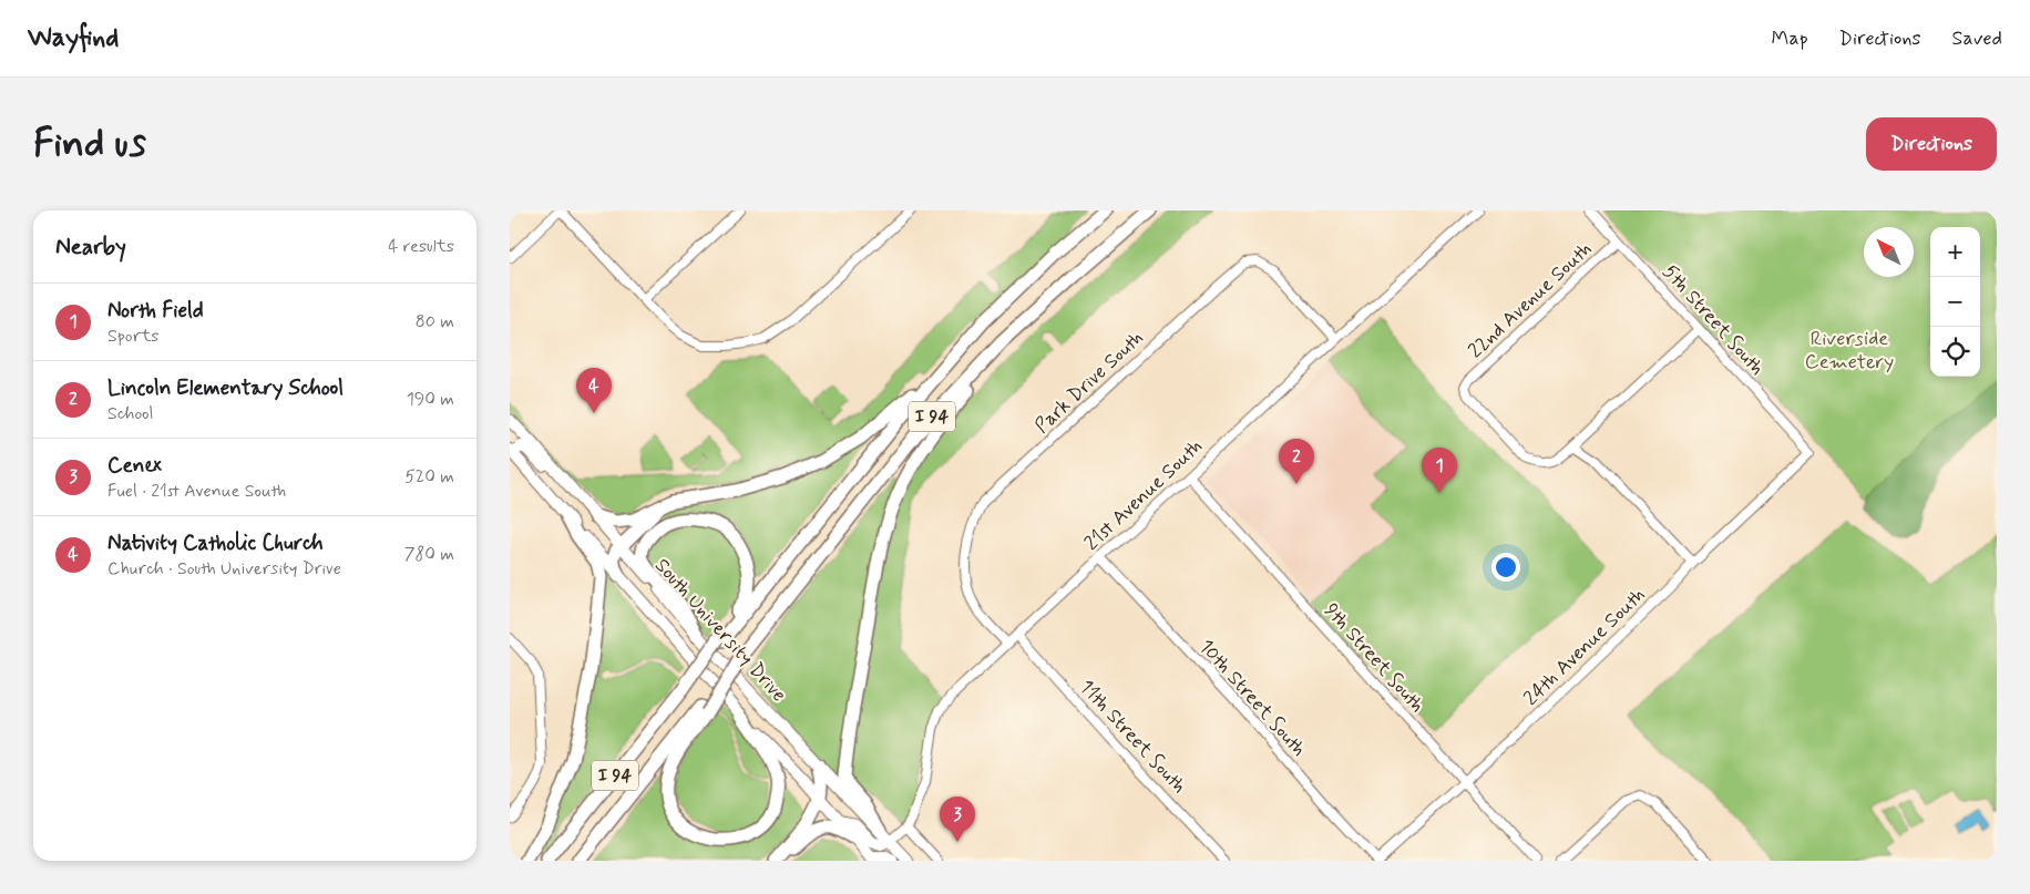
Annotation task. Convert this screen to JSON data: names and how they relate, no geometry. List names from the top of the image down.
{
  "streets": {
    "highway": ["I 94"],
    "main road": ["South University Drive"],
    "street": [
      "22nd Avenue South",
      "5th Street South",
      "Park Drive South",
      "21st Avenue South",
      "24th Avenue South",
      "9th Street South",
      "10th Street South",
      "11th Street South"
    ]
  },
  "crossings": [
    ["22nd Avenue South", "5th Street South"],
    ["5th Street South", "24th Avenue South"],
    ["Park Drive South", "21st Avenue South"],
    ["21st Avenue South", "South University Drive"],
    ["21st Avenue South", "9th Street South"],
    ["21st Avenue South", "10th Street South"],
    ["21st Avenue South", "11th Street South"],
    ["24th Avenue South", "9th Street South"],
    ["24th Avenue South", "10th Street South"]
  ],
  "parks": ["Riverside Cemetery"],
  "north": "top left",
  "page": {
    "header": "Wayfind",
    "nav": ["Map", "Directions", "Saved"],
    "buttons": "Directions",
    "title": "Find us",
    "heading": ["Nearby", "4 results"],
    "map_buttons": ["+", "−"],
    "list": [
      {
        "mark": "1",
        "name": "North Field",
        "note": "Sports",
        "value": "80 m"
      },
      {
        "mark": "2",
        "name": "Lincoln Elementary School",
        "note": "School",
        "value": "190 m"
      },
      {
        "mark": "3",
        "name": "Cenex",
        "note": "Fuel · 21st Avenue South",
        "value": "520 m"
      },
      {
        "mark": "4",
        "name": "Nativity Catholic Church",
        "note": "Church · South University Drive",
        "value": "780 m"
      }
    ],
    "pins": [
      "4",
      "2",
      "1",
      "3"
    ]
  }
}
